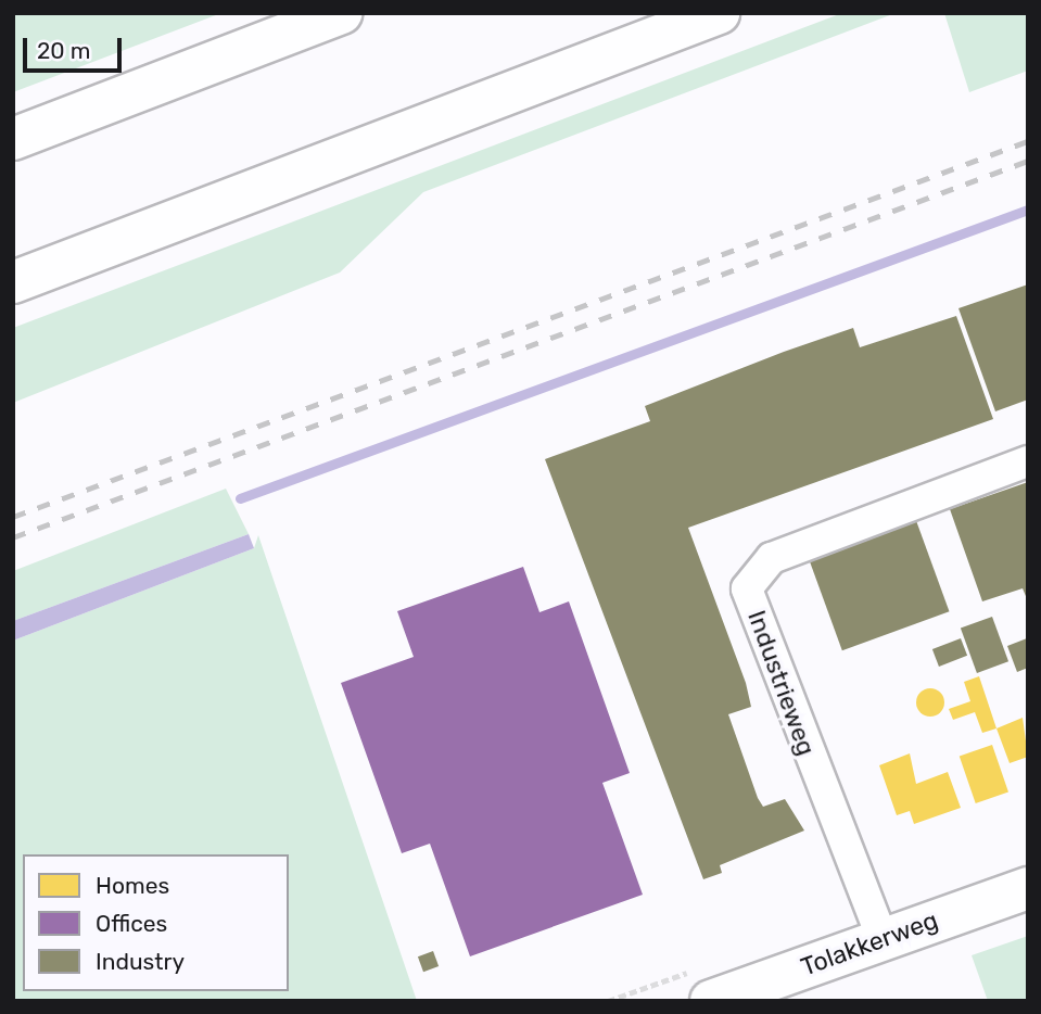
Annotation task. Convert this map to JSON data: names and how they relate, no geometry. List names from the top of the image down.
{
  "streets": {
    "main road": ["Tolakkerweg"],
    "street": ["Industrieweg"]
  },
  "crossings": [
    ["Industrieweg", "Tolakkerweg"]
  ],
  "legend": ["Homes", "Offices", "Industry"],
  "scale_bar": "20 m"
}
